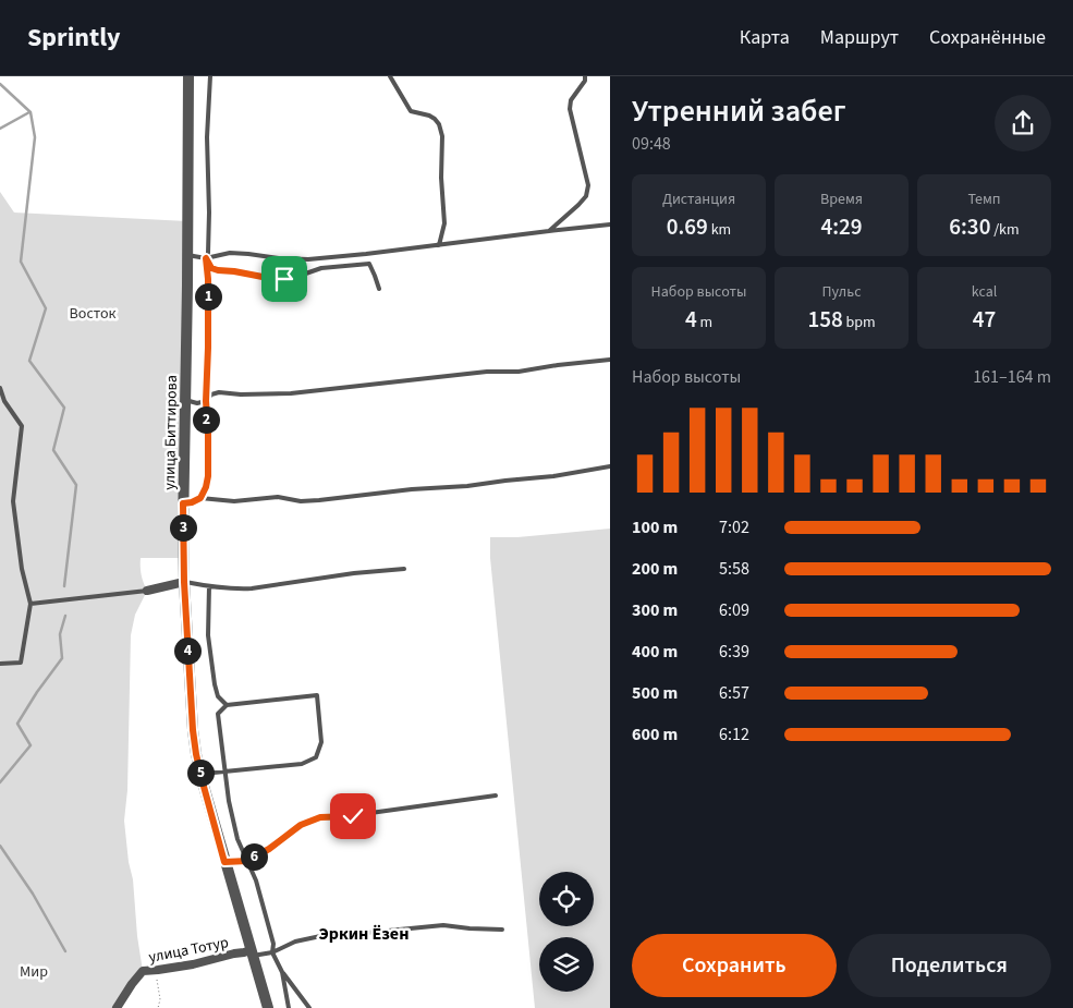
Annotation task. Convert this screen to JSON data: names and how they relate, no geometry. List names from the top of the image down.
{
  "streets": {
    "street": ["улица Биттирова", "улица Тотур"]
  },
  "crossings": [
    ["улица Биттирова", "улица Тотур"]
  ],
  "districts": ["Эркин Ёзен"],
  "parks": ["Восток", "Мир"],
  "page": {
    "header": "Sprintly",
    "nav": ["Карта", "Маршрут", "Сохранённые"],
    "heading": ["Утренний забег", "09:48"],
    "stats": [
      ["Дистанция", "0.69 km"],
      ["Время", "4:29"],
      ["Темп", "6:30 /km"],
      ["Набор высоты", "4 m"],
      ["Пульс", "158 bpm"],
      ["kcal", "47"]
    ],
    "pins": [
      "1",
      "2",
      "3",
      "4",
      "5",
      "6"
    ],
    "chart": ["Набор высоты", "161–164 m"],
    "list": [
      {
        "name": "100 m",
        "note": "7:02"
      },
      {
        "name": "200 m",
        "note": "5:58"
      },
      {
        "name": "300 m",
        "note": "6:09"
      },
      {
        "name": "400 m",
        "note": "6:39"
      },
      {
        "name": "500 m",
        "note": "6:57"
      },
      {
        "name": "600 m",
        "note": "6:12"
      }
    ],
    "buttons": ["Сохранить", "Поделиться"]
  }
}
